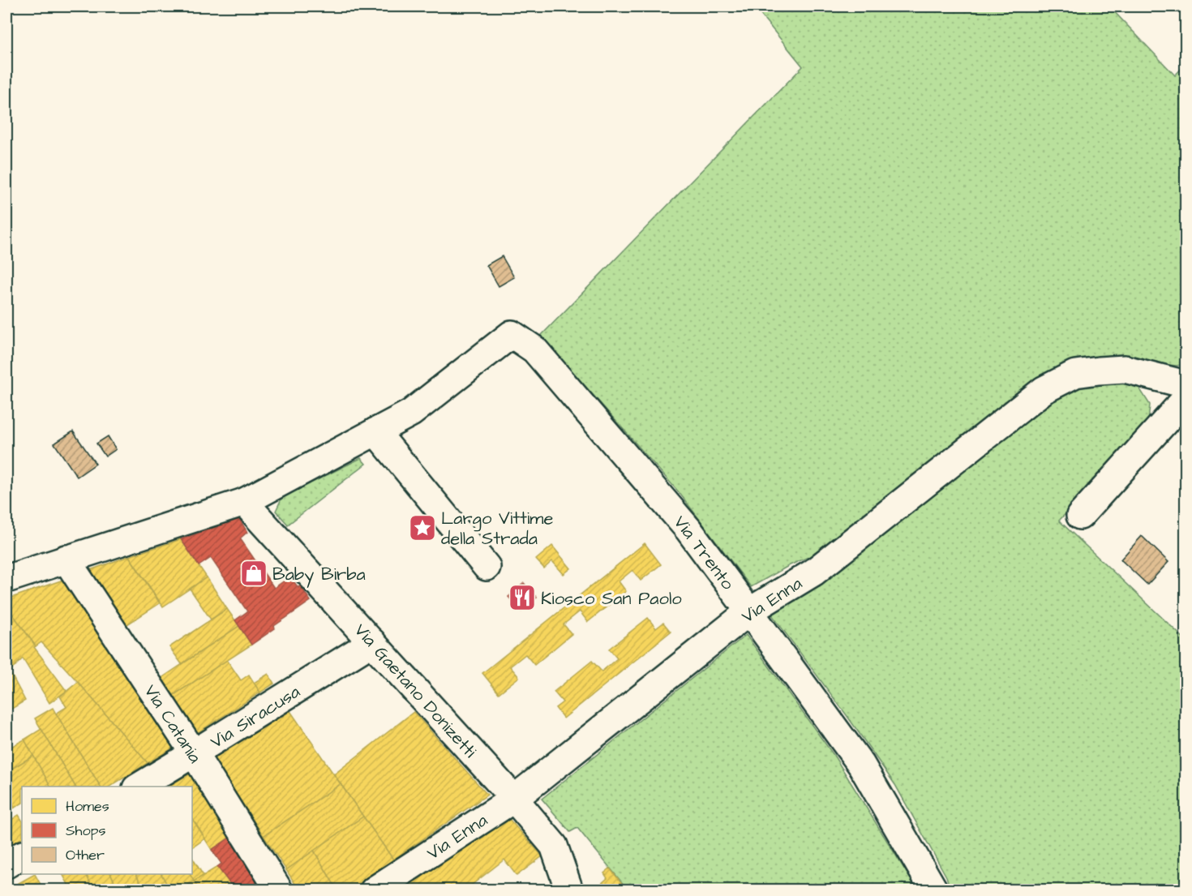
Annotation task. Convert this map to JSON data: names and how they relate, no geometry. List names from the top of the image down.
{
  "streets": {
    "street": [
      "Via Trento",
      "Via Enna",
      "Via Gaetano Donizetti",
      "Via Siracusa",
      "Via Catania"
    ]
  },
  "crossings": [
    ["Via Trento", "Via Enna"],
    ["Via Enna", "Via Gaetano Donizetti"],
    ["Via Gaetano Donizetti", "Via Siracusa"],
    ["Via Siracusa", "Via Catania"]
  ],
  "places": {
    "place": ["Largo Vittime della Strada"],
    "shop": ["Baby Birba"],
    "restaurant": ["Kiosco San Paolo"]
  },
  "legend": ["Homes", "Shops", "Other"]
}
